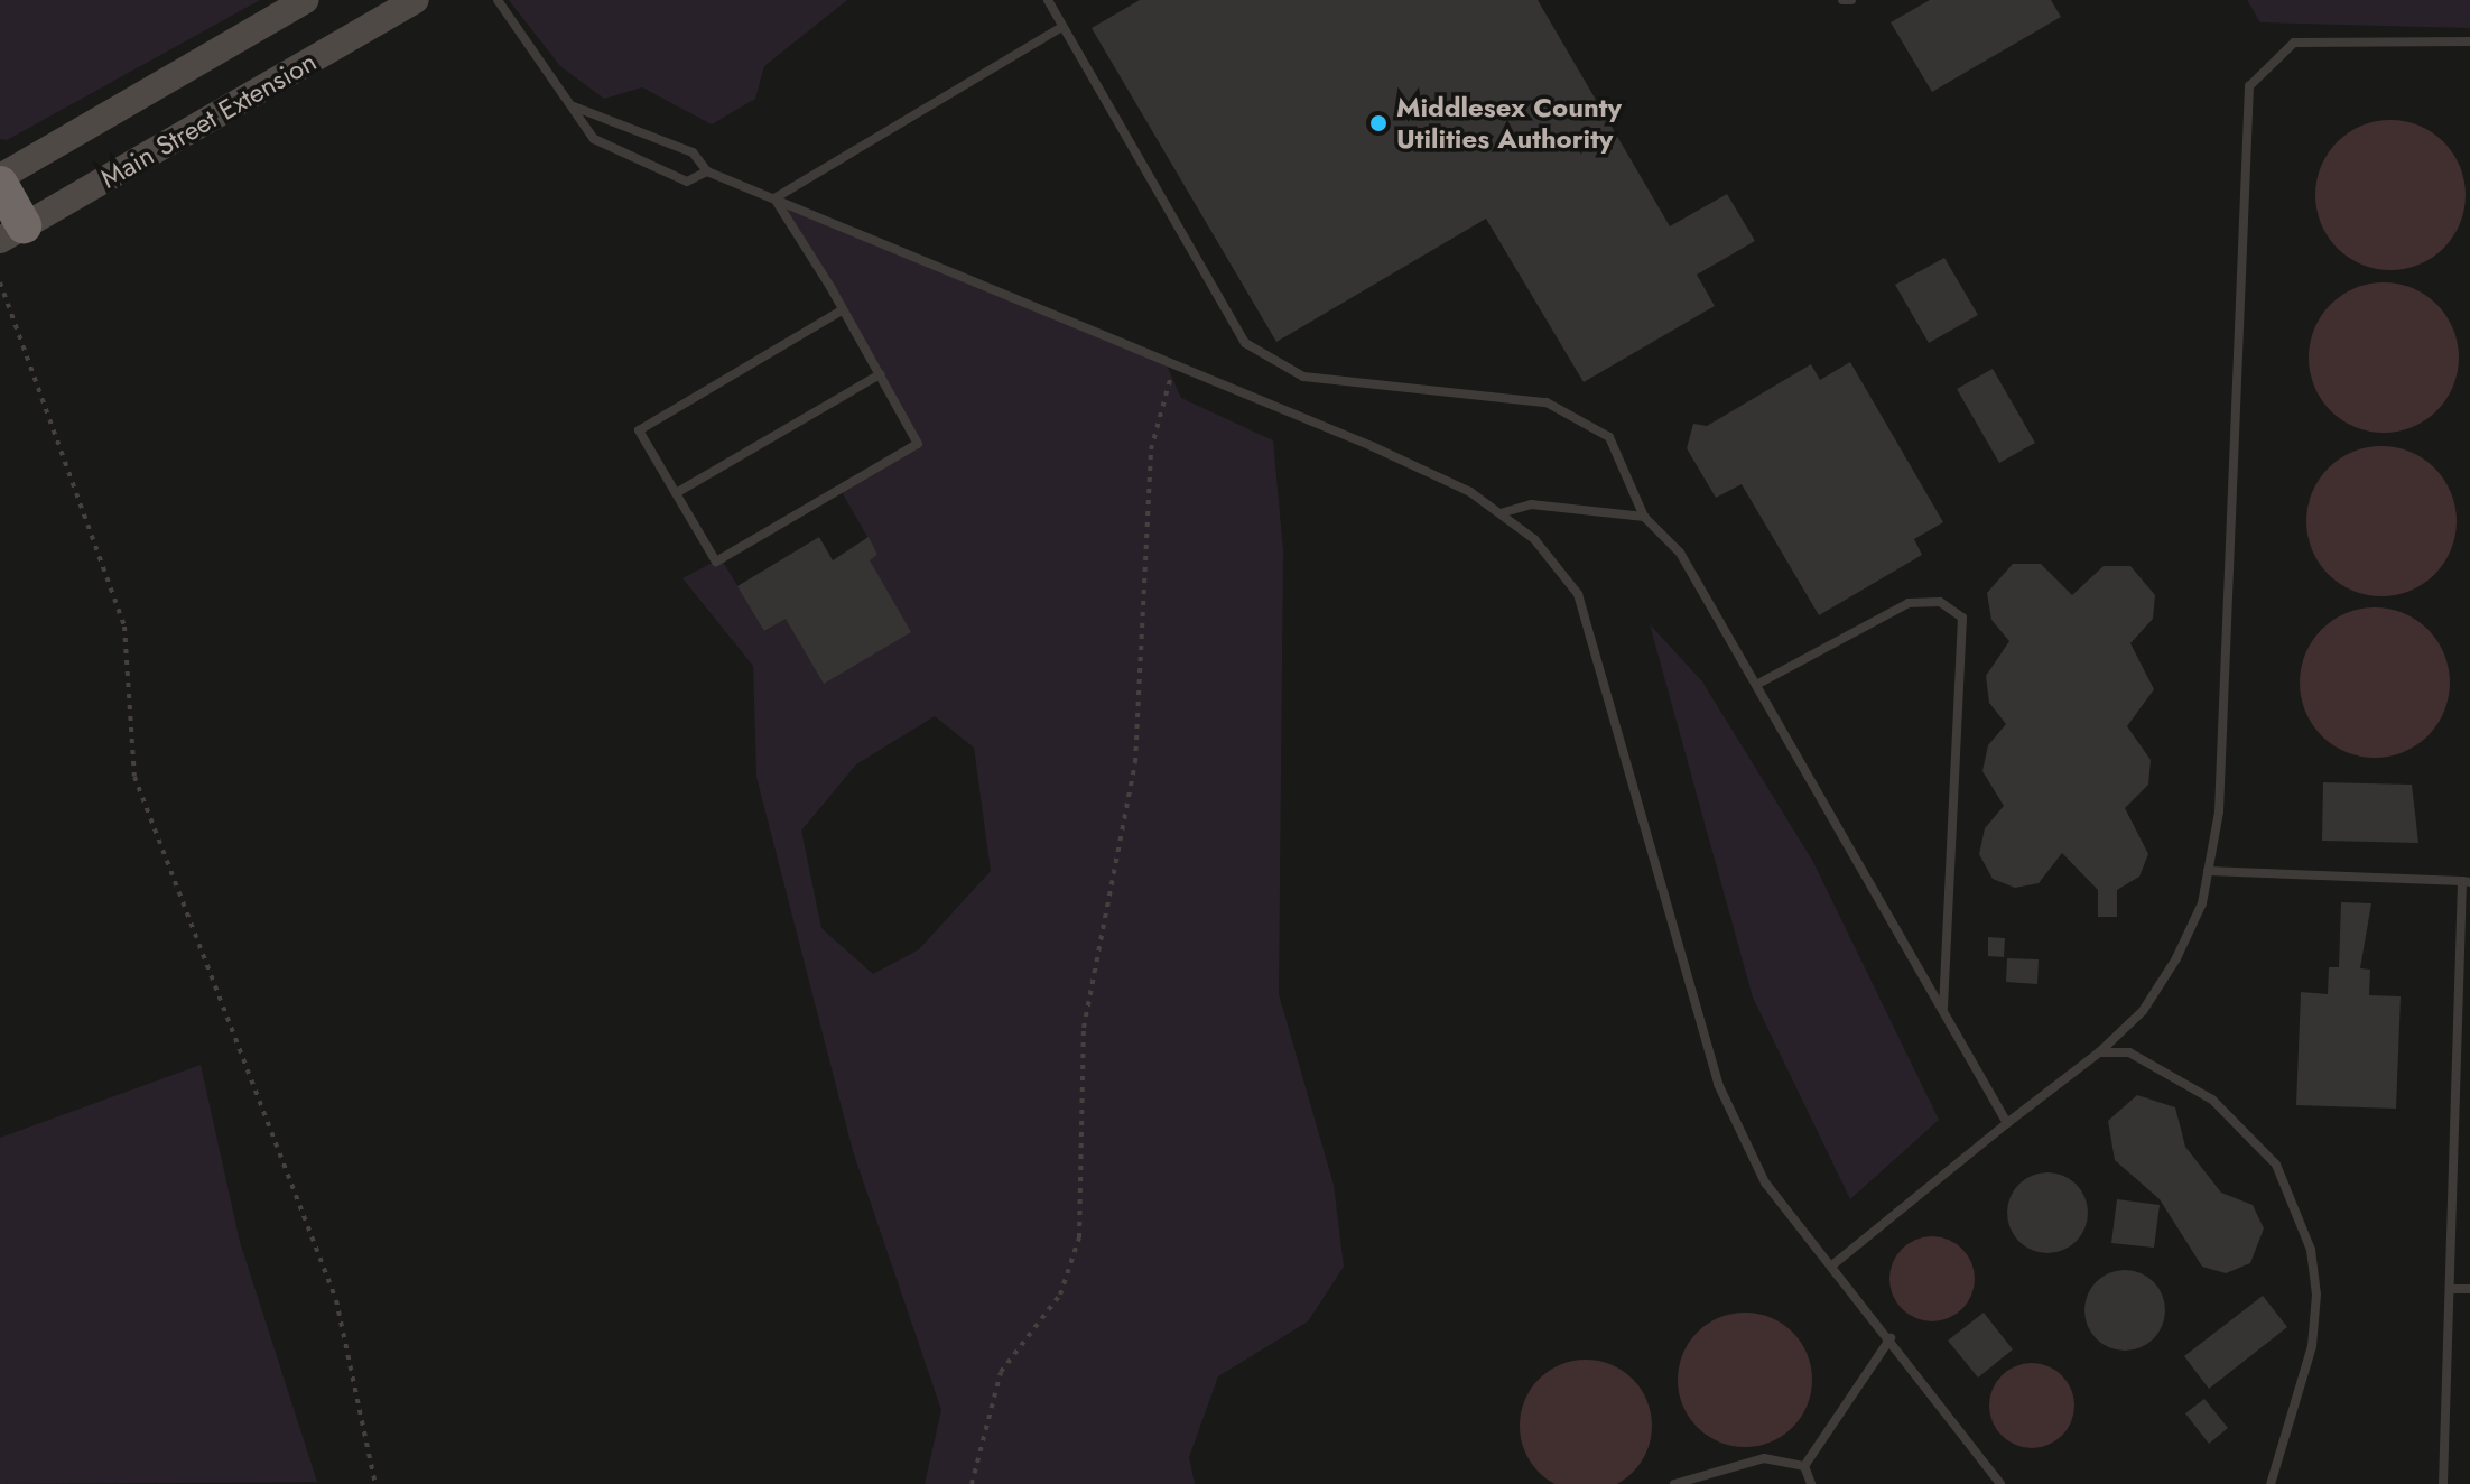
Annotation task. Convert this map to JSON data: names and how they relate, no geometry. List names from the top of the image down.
{
  "streets": {
    "main road": ["Main Street Extension"]
  },
  "places": ["Middlesex County Utilities Authority"]
}
